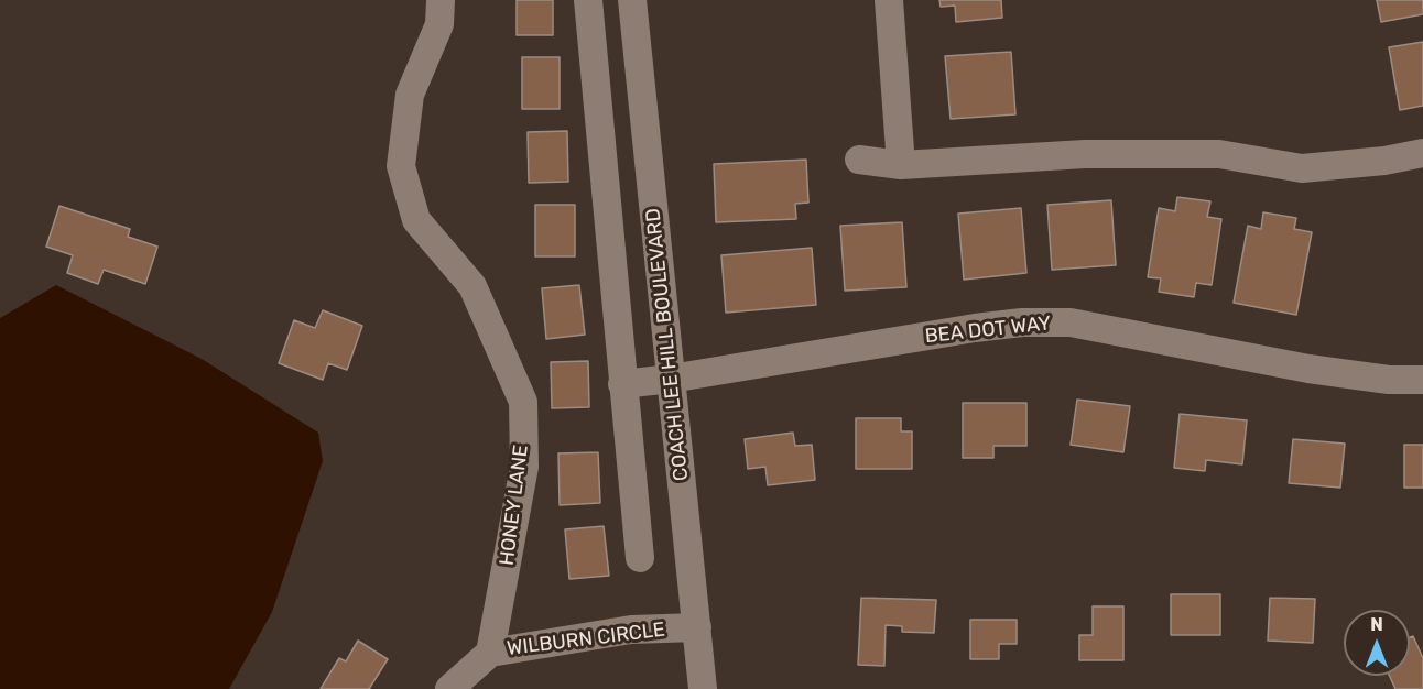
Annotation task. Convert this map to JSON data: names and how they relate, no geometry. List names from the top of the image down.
{
  "streets": {
    "street": [
      "BEA DOT WAY",
      "COACH LEE HILL BOULEVARD",
      "HONEY LANE",
      "WILBURN CIRCLE"
    ]
  },
  "crossings": [
    ["BEA DOT WAY", "COACH LEE HILL BOULEVARD"],
    ["COACH LEE HILL BOULEVARD", "WILBURN CIRCLE"],
    ["HONEY LANE", "WILBURN CIRCLE"]
  ],
  "north": "top"
}
